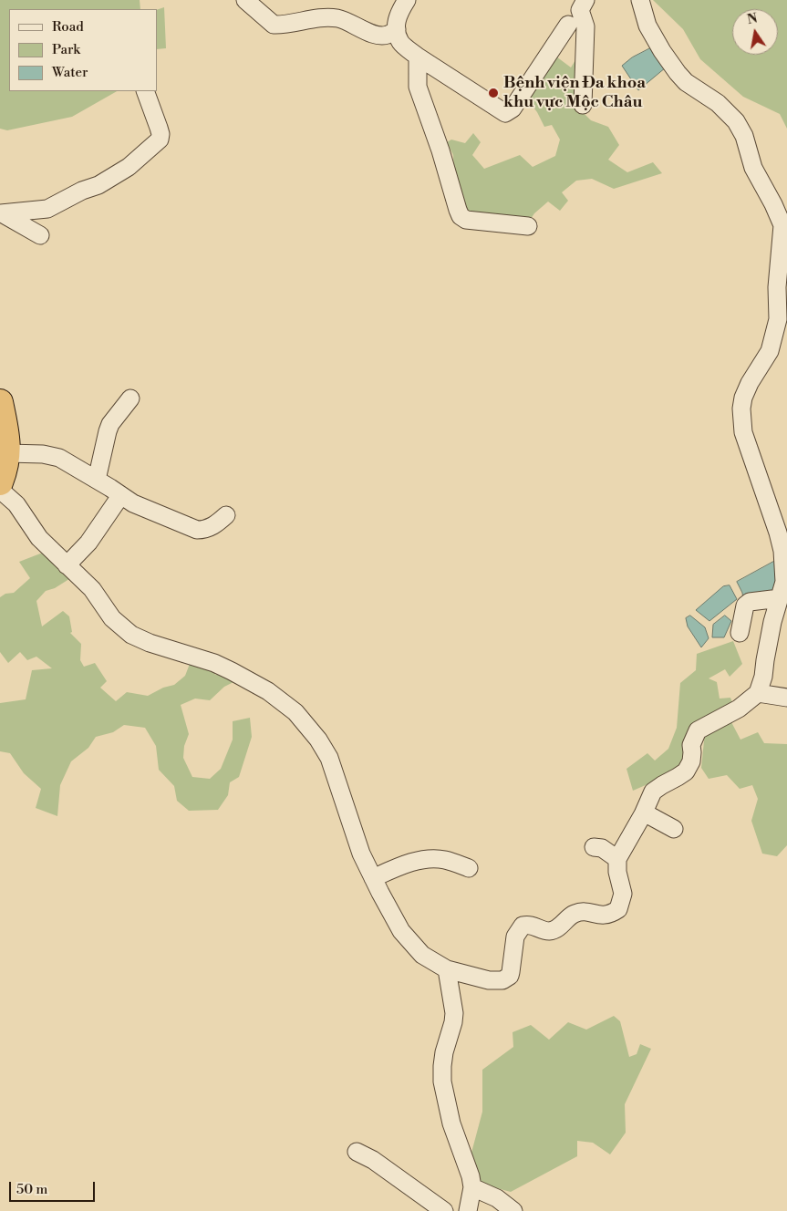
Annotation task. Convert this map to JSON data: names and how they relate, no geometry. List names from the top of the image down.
{
  "places": ["Bệnh viện Đa khoa khu vực Mộc Châu"],
  "legend": ["Road", "Park", "Water"],
  "scale_bar": "50 m",
  "north": "top"
}
